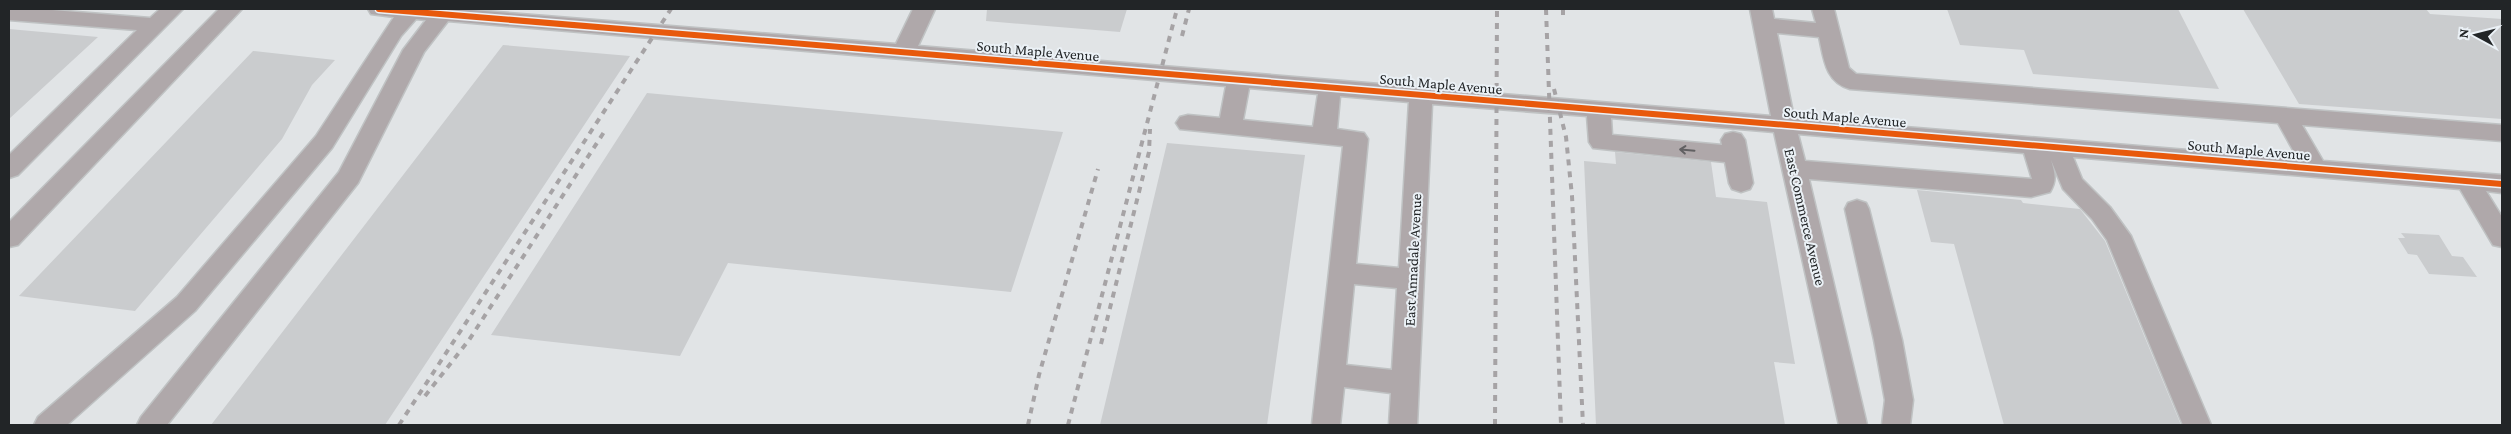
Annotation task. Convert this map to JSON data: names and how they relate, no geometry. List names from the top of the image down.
{
  "streets": {
    "street": ["South Maple Avenue", "East Commerce Avenue", "East Annadale Avenue"]
  },
  "crossings": [
    ["South Maple Avenue", "East Commerce Avenue"],
    ["South Maple Avenue", "East Annadale Avenue"]
  ],
  "north": "left"
}
